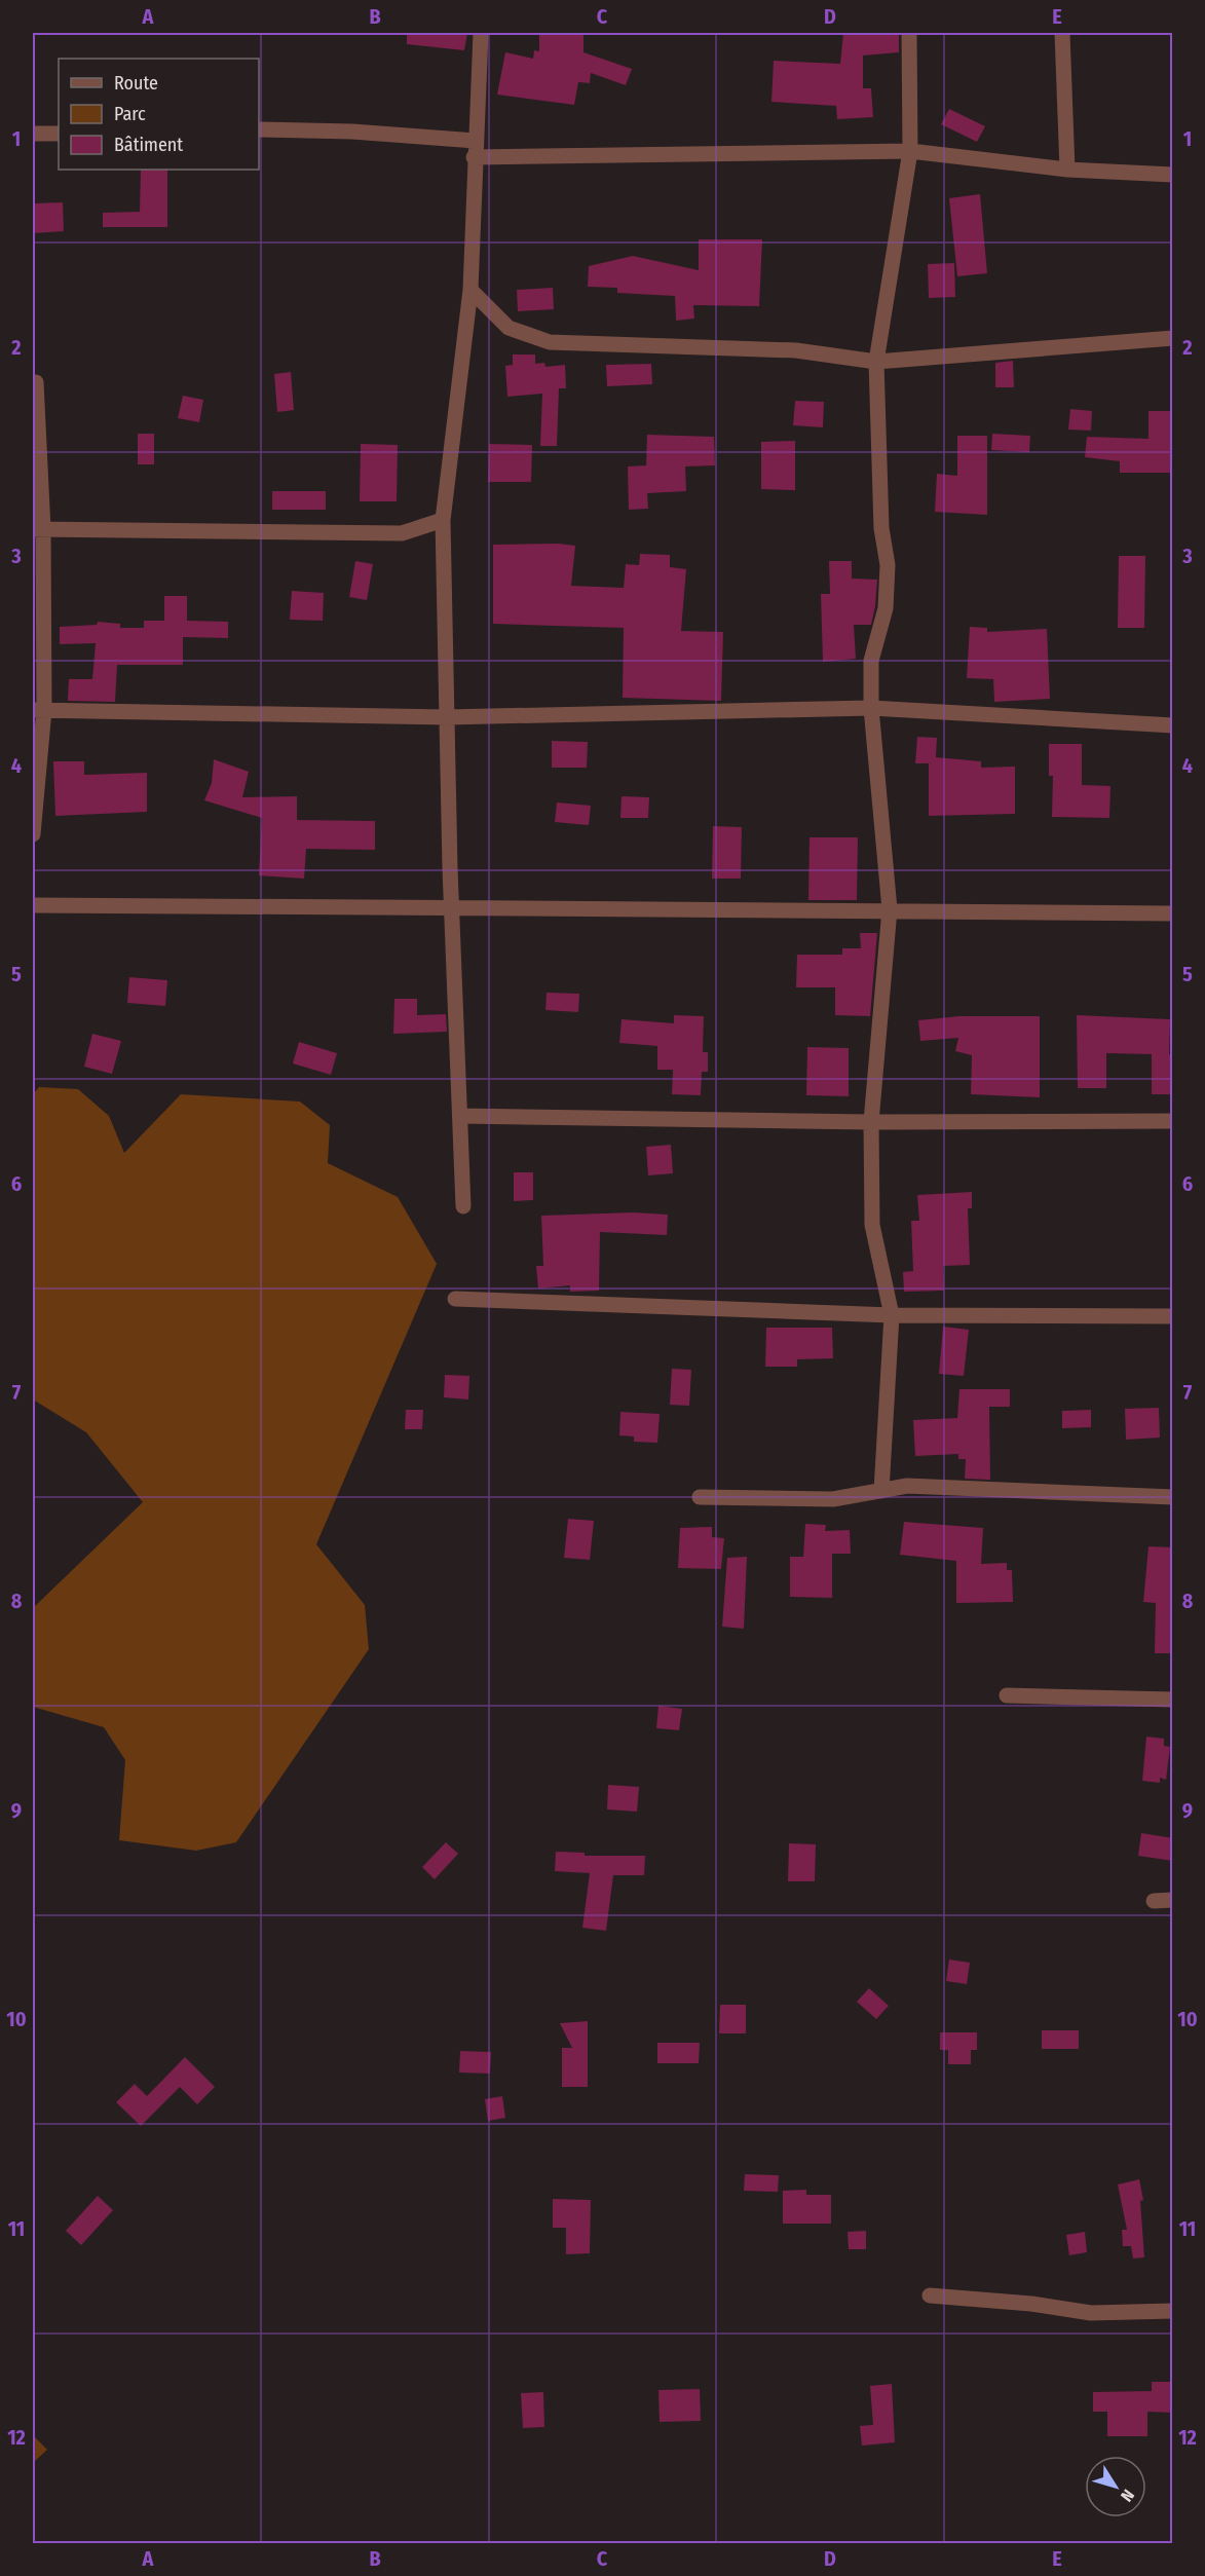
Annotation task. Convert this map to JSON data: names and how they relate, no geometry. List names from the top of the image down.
{
  "legend": ["Route", "Parc", "Bâtiment"],
  "north": "bottom right",
  "grid": {
    "columns": [
      "A",
      "B",
      "C",
      "D",
      "E"
    ],
    "rows": [
      "1",
      "2",
      "3",
      "4",
      "5",
      "6",
      "7",
      "8",
      "9",
      "10",
      "11",
      "12"
    ]
  }
}
